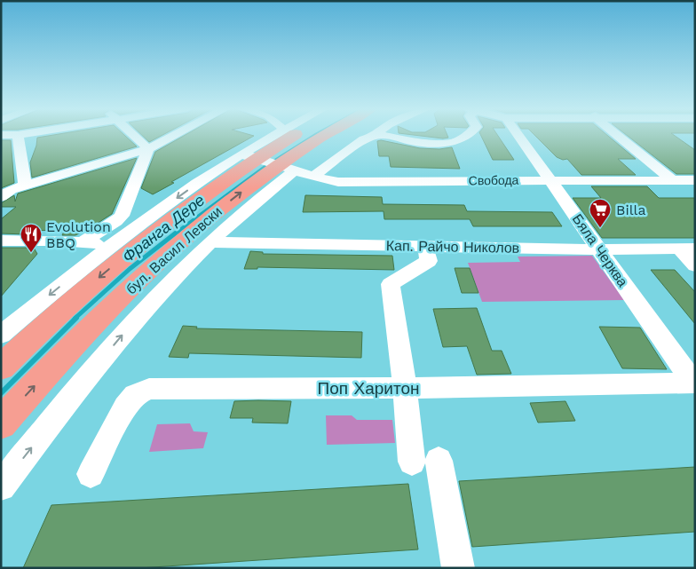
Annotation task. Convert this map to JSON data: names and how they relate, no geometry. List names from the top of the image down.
{
  "streets": {
    "highway": ["бул. Васил Левски"],
    "street": [
      "Свобода",
      "Кап. Райчо Николов",
      "Бяла Черква",
      "Поп Харитон"
    ]
  },
  "crossings": [
    ["Свобода", "Бяла Черква"],
    ["Кап. Райчо Николов", "Бяла Черква"],
    ["Бяла Черква", "Поп Харитон"]
  ],
  "water": ["Франга Дере"],
  "places": {
    "supermarket": ["Billa"],
    "restaurant": ["Evolution BBQ"]
  }
}
